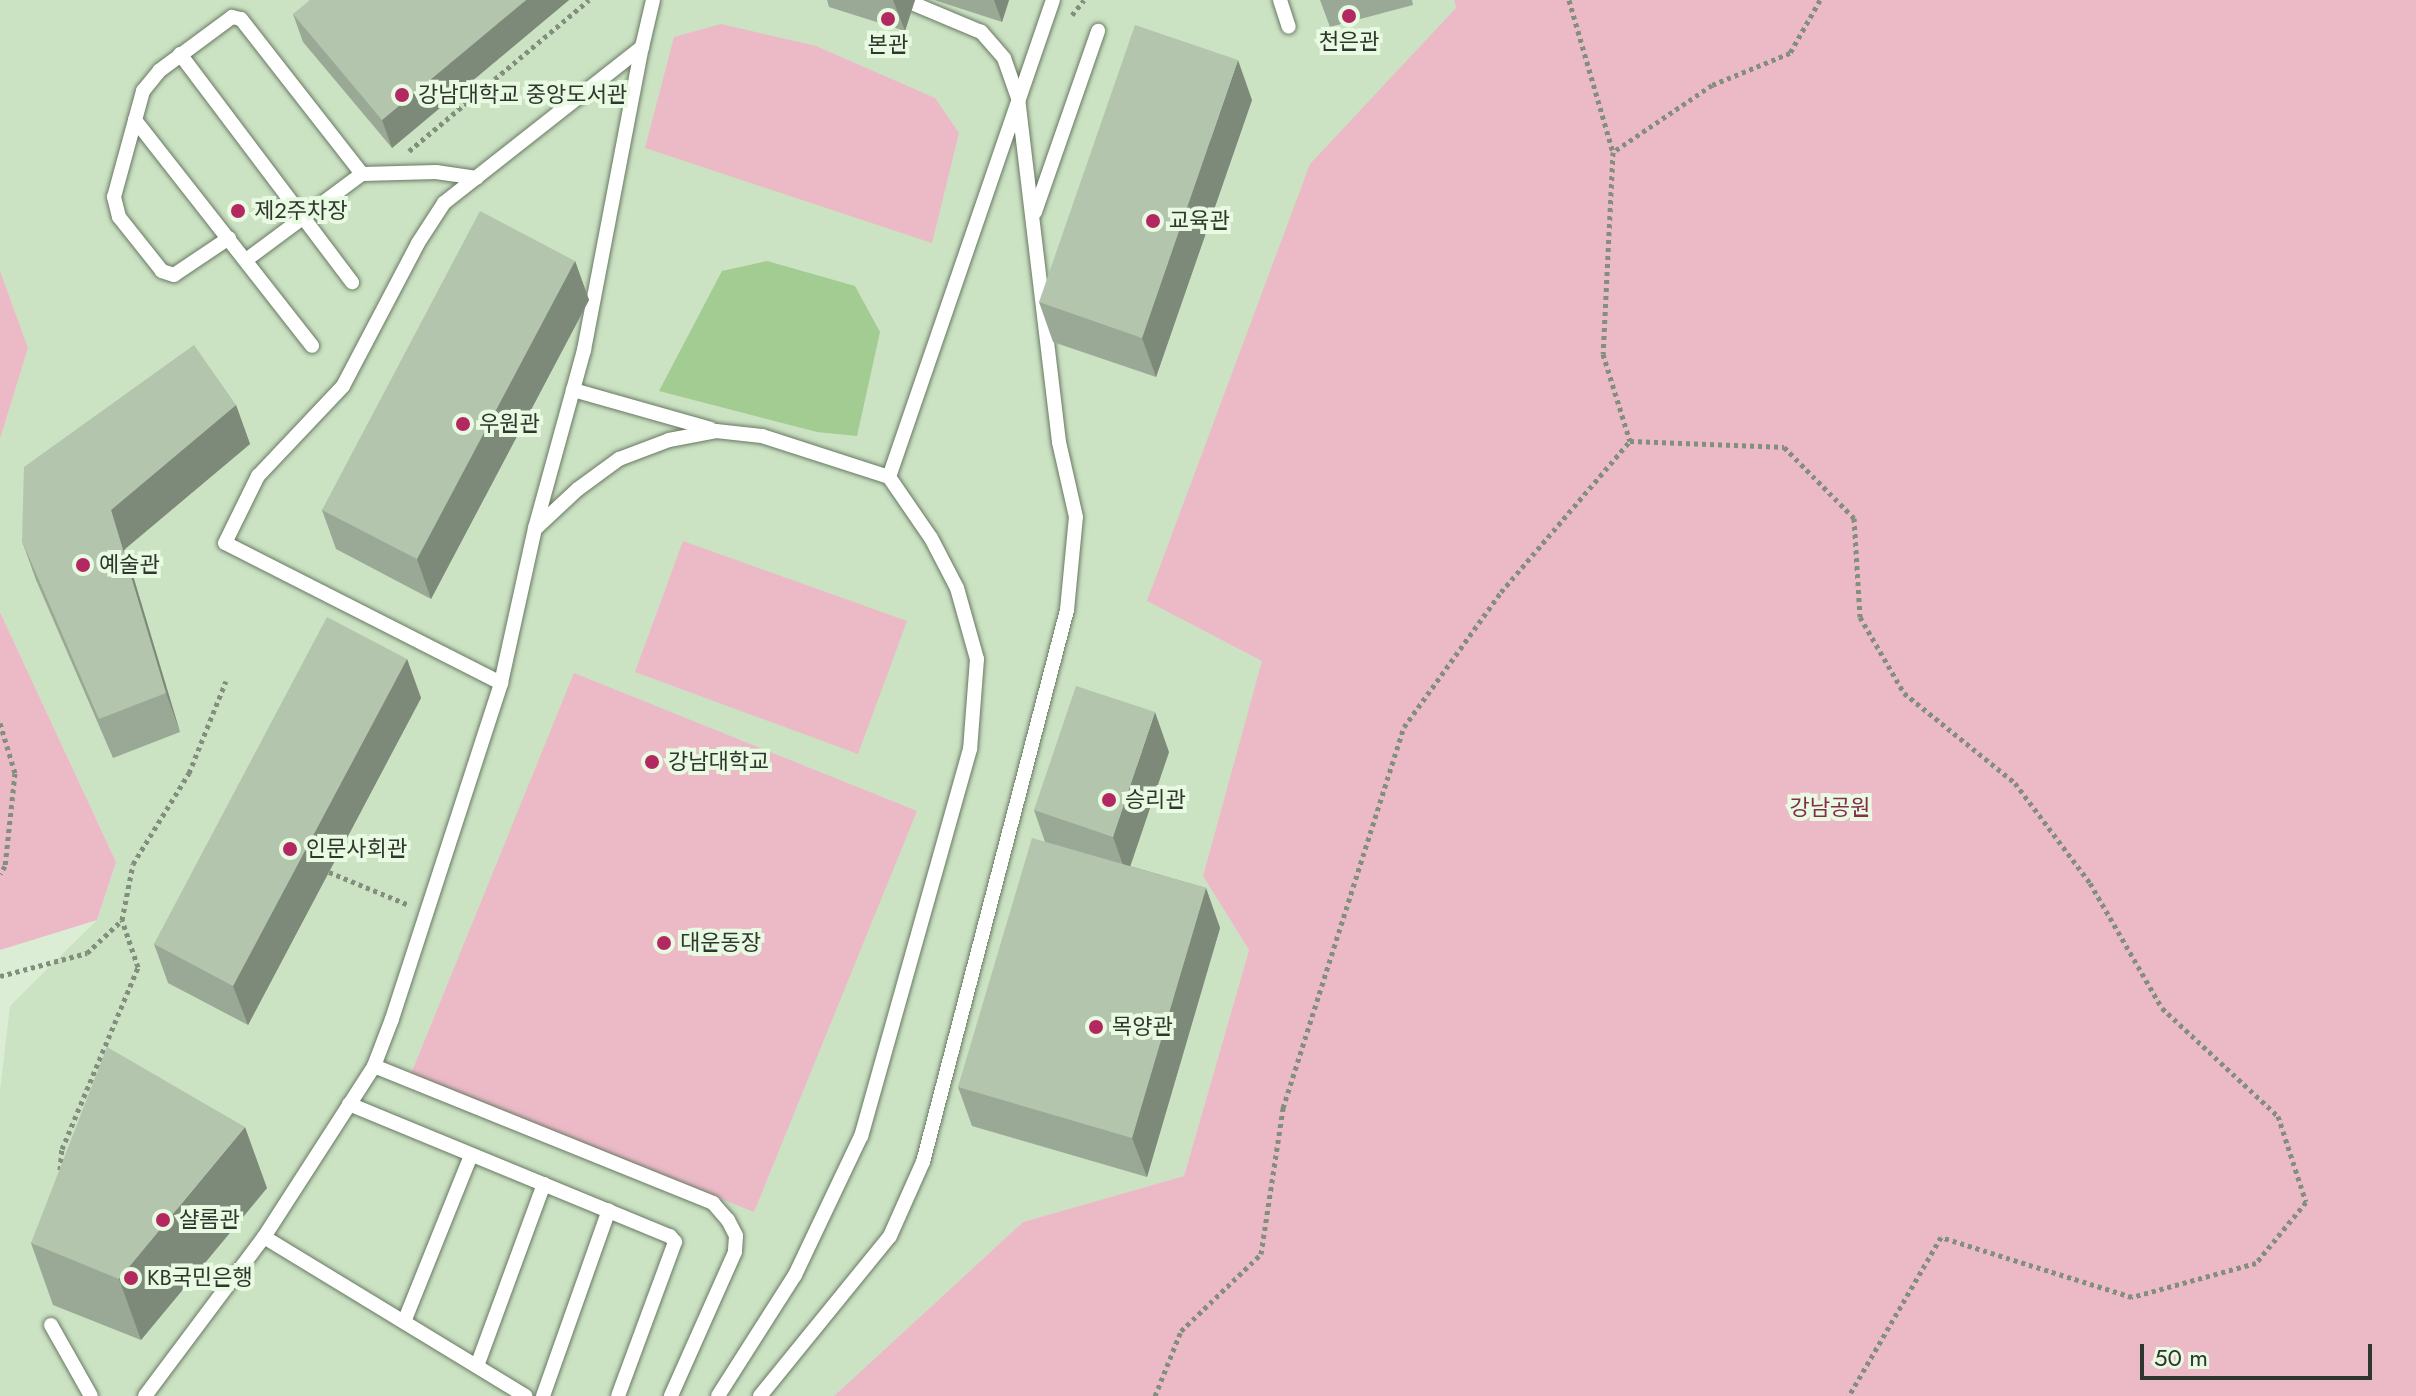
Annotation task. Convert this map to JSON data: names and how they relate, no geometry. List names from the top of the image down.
{
  "parks": ["강남공원"],
  "places": [
    "천은관",
    "본관",
    "강남대학교 중앙도서관",
    "제2주차장",
    "교육관",
    "우원관",
    "예술관",
    "강남대학교",
    "승리관",
    "인문사회관",
    "대운동장",
    "목양관",
    "샬롬관",
    "KB국민은행"
  ],
  "scale_bar": "50 m"
}
